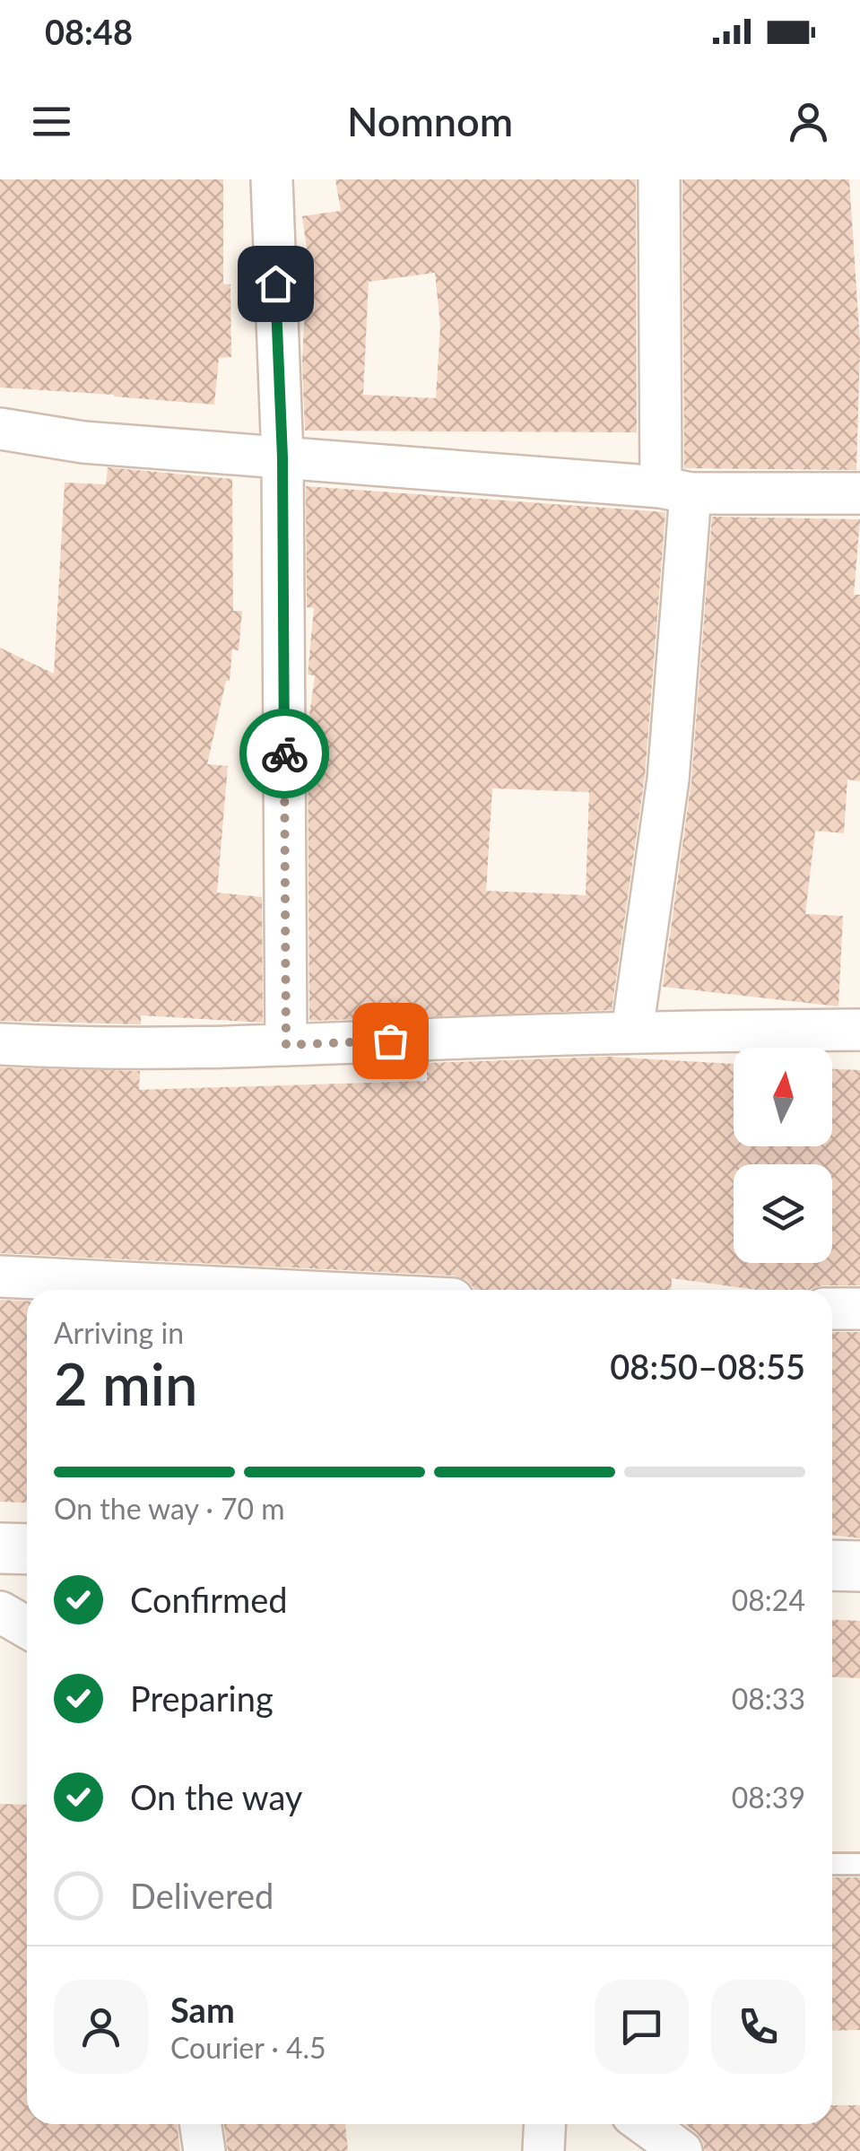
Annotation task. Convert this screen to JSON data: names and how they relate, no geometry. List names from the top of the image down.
{
  "north": "top",
  "page": {
    "status": "08:48",
    "header": "Nomnom",
    "heading": ["2 min", "Arriving in", "08:50–08:55"],
    "panel": ["Sam", "Courier · 4.5"],
    "bar": "On the way · 70 m",
    "list": [
      ["Confirmed", "08:24"],
      ["Preparing", "08:33"],
      ["On the way", "08:39"],
      "Delivered"
    ]
  }
}
